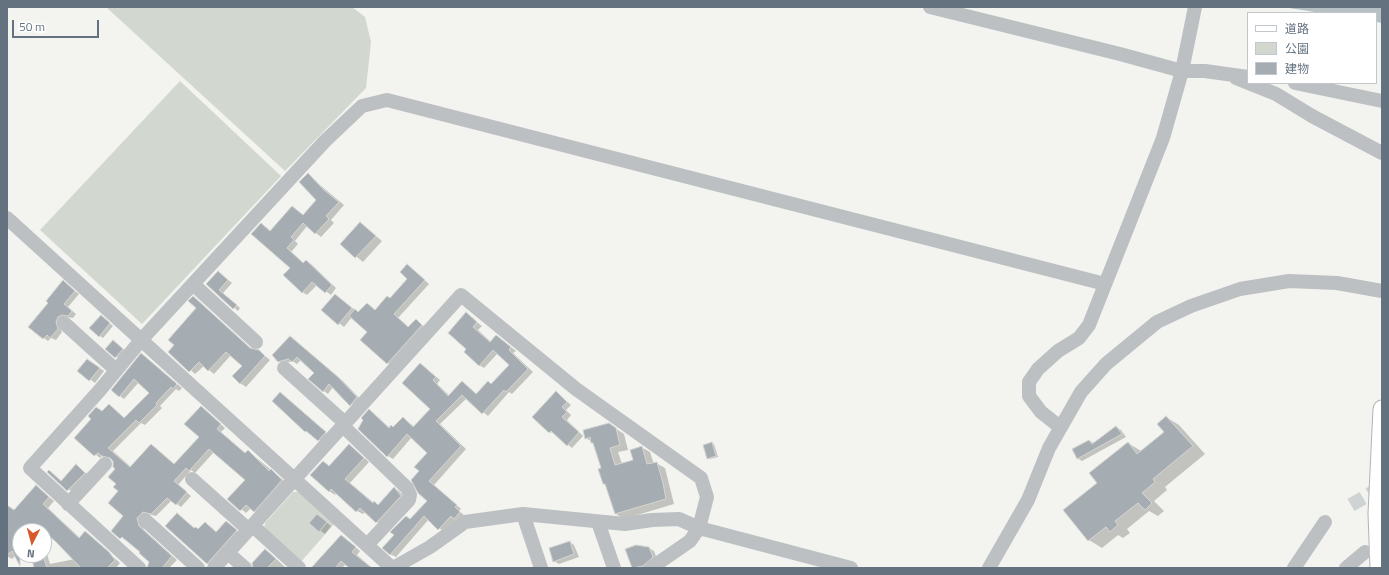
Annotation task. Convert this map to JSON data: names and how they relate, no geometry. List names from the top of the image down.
{
  "legend": ["道路", "公園", "建物"],
  "scale_bar": "50 m",
  "north": "bottom"
}
